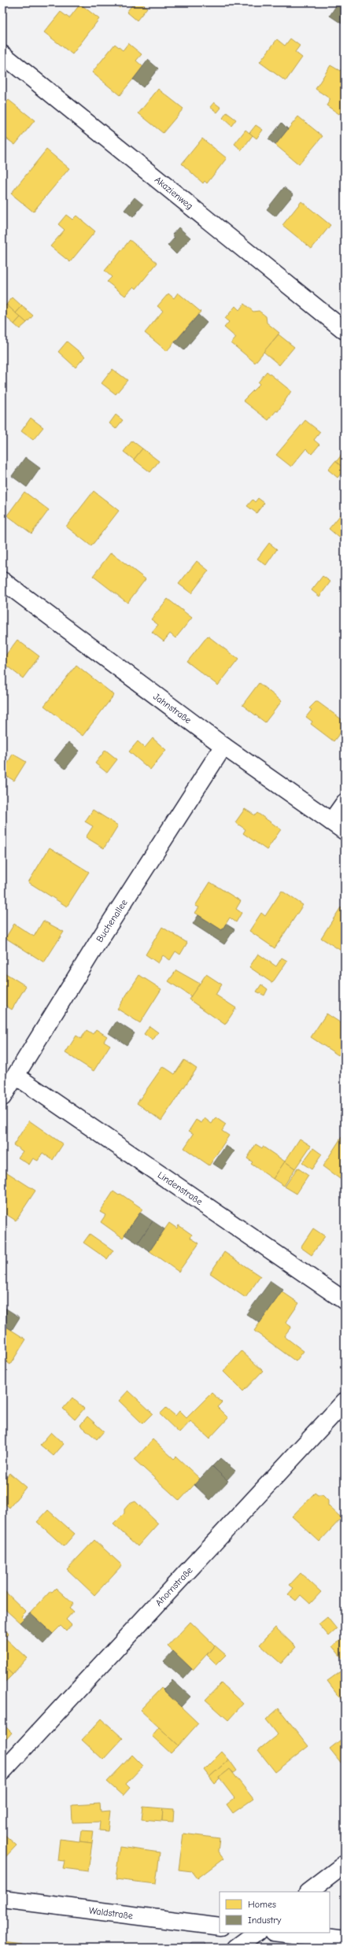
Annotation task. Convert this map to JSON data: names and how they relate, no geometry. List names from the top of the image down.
{
  "streets": {
    "street": [
      "Akazienweg",
      "Jahnstraße",
      "Buchenallee",
      "Lindenstraße",
      "Ahornstraße",
      "Waldstraße"
    ]
  },
  "crossings": [
    ["Jahnstraße", "Buchenallee"],
    ["Buchenallee", "Lindenstraße"]
  ],
  "legend": ["Homes", "Industry"]
}
